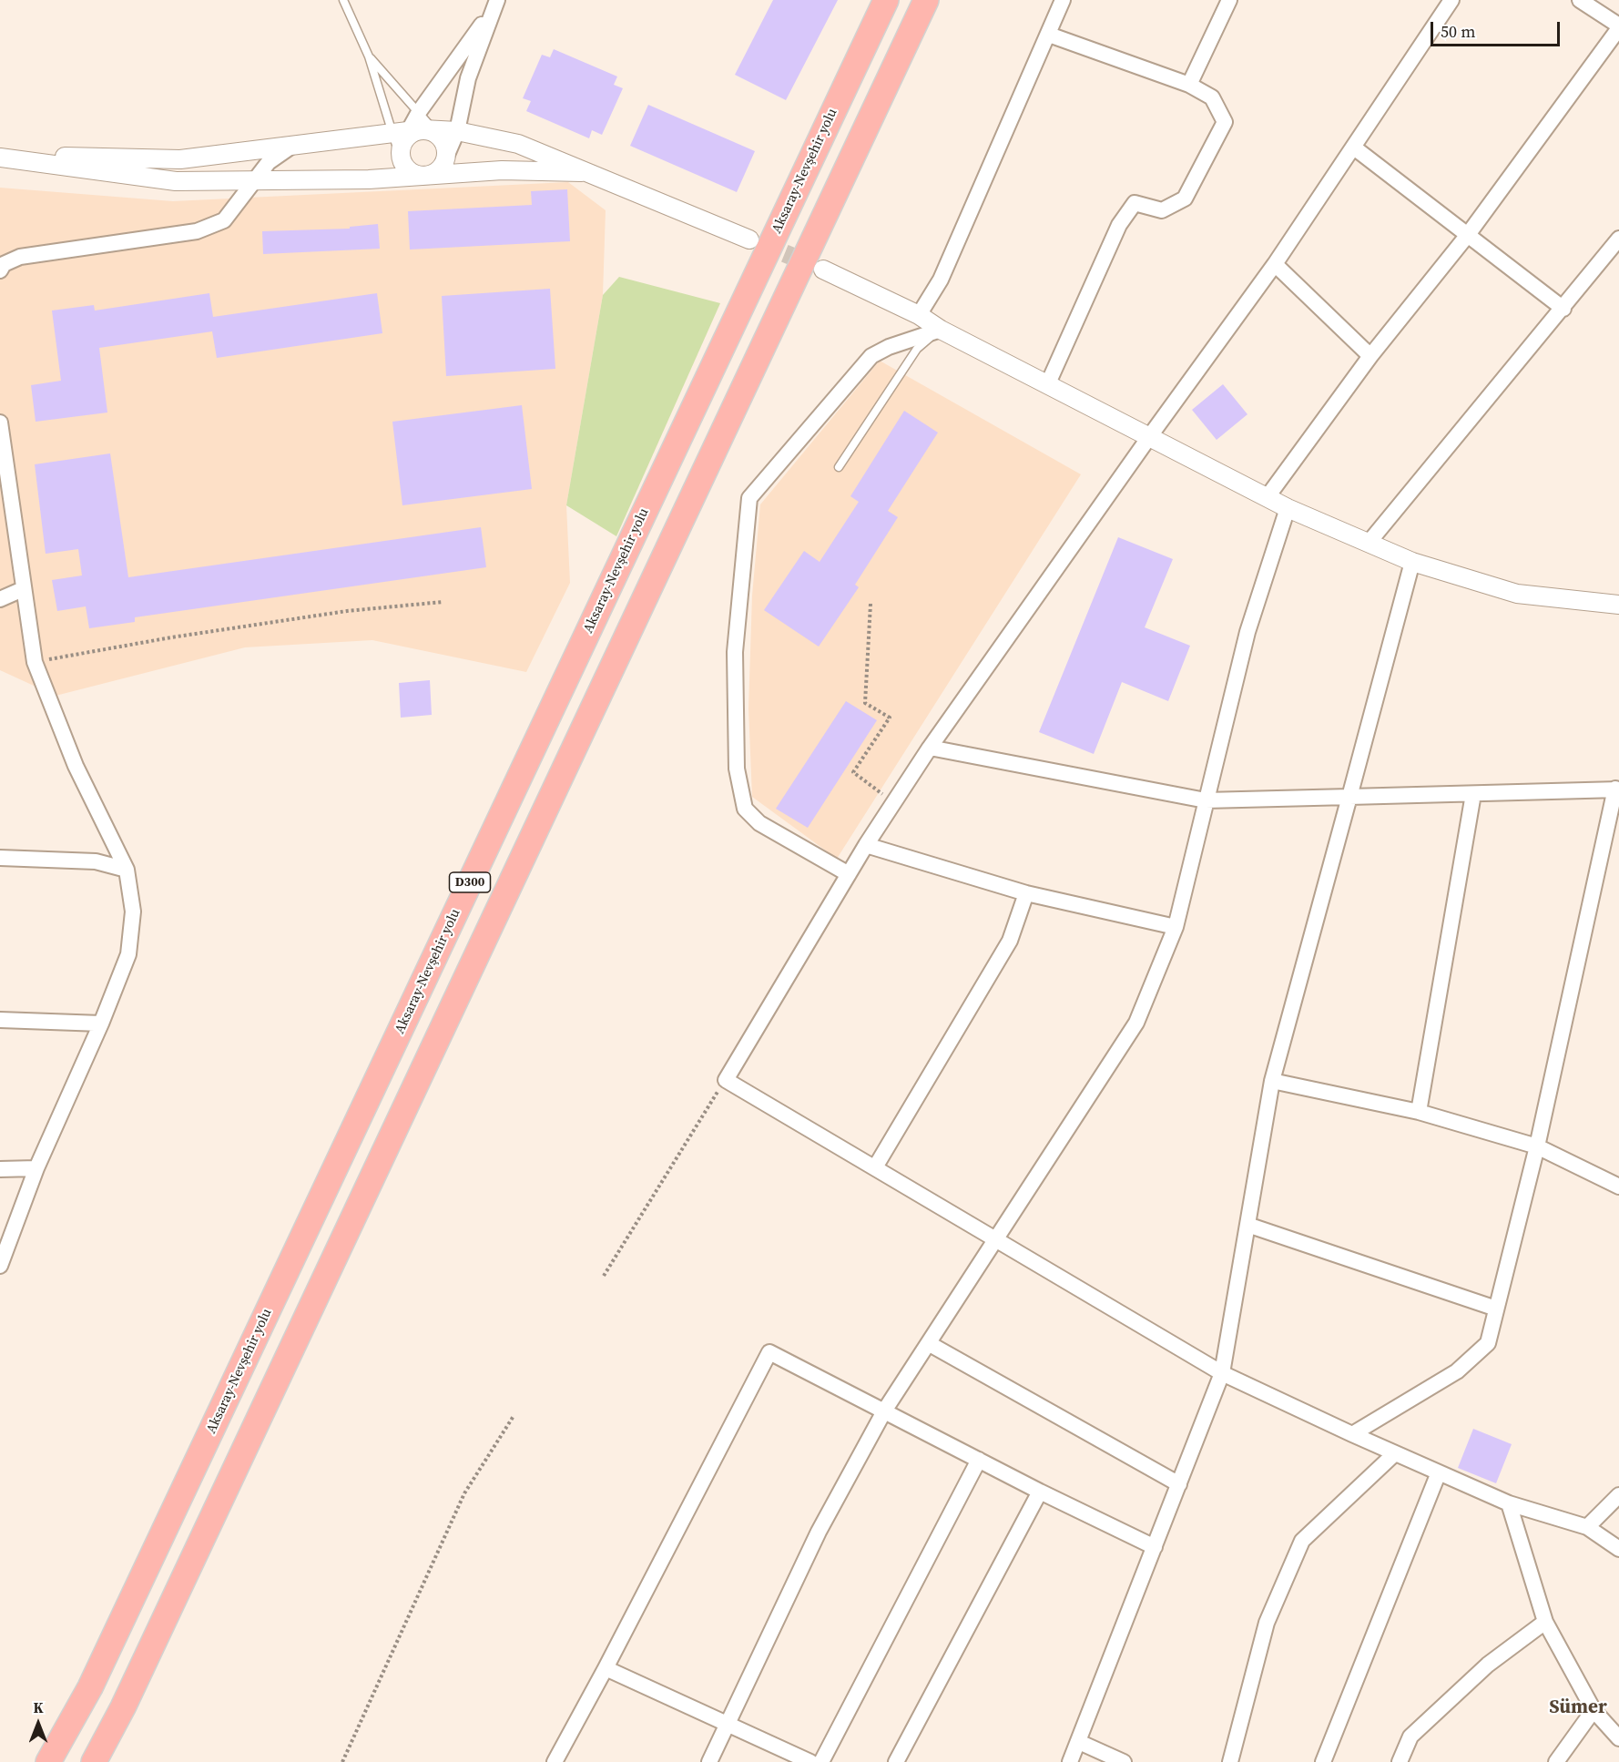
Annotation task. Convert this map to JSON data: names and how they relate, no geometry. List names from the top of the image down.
{
  "streets": {
    "highway": ["Aksaray-Nevşehir yolu", "D300"]
  },
  "districts": ["Sümer"],
  "scale_bar": "50 m",
  "north": "top"
}
